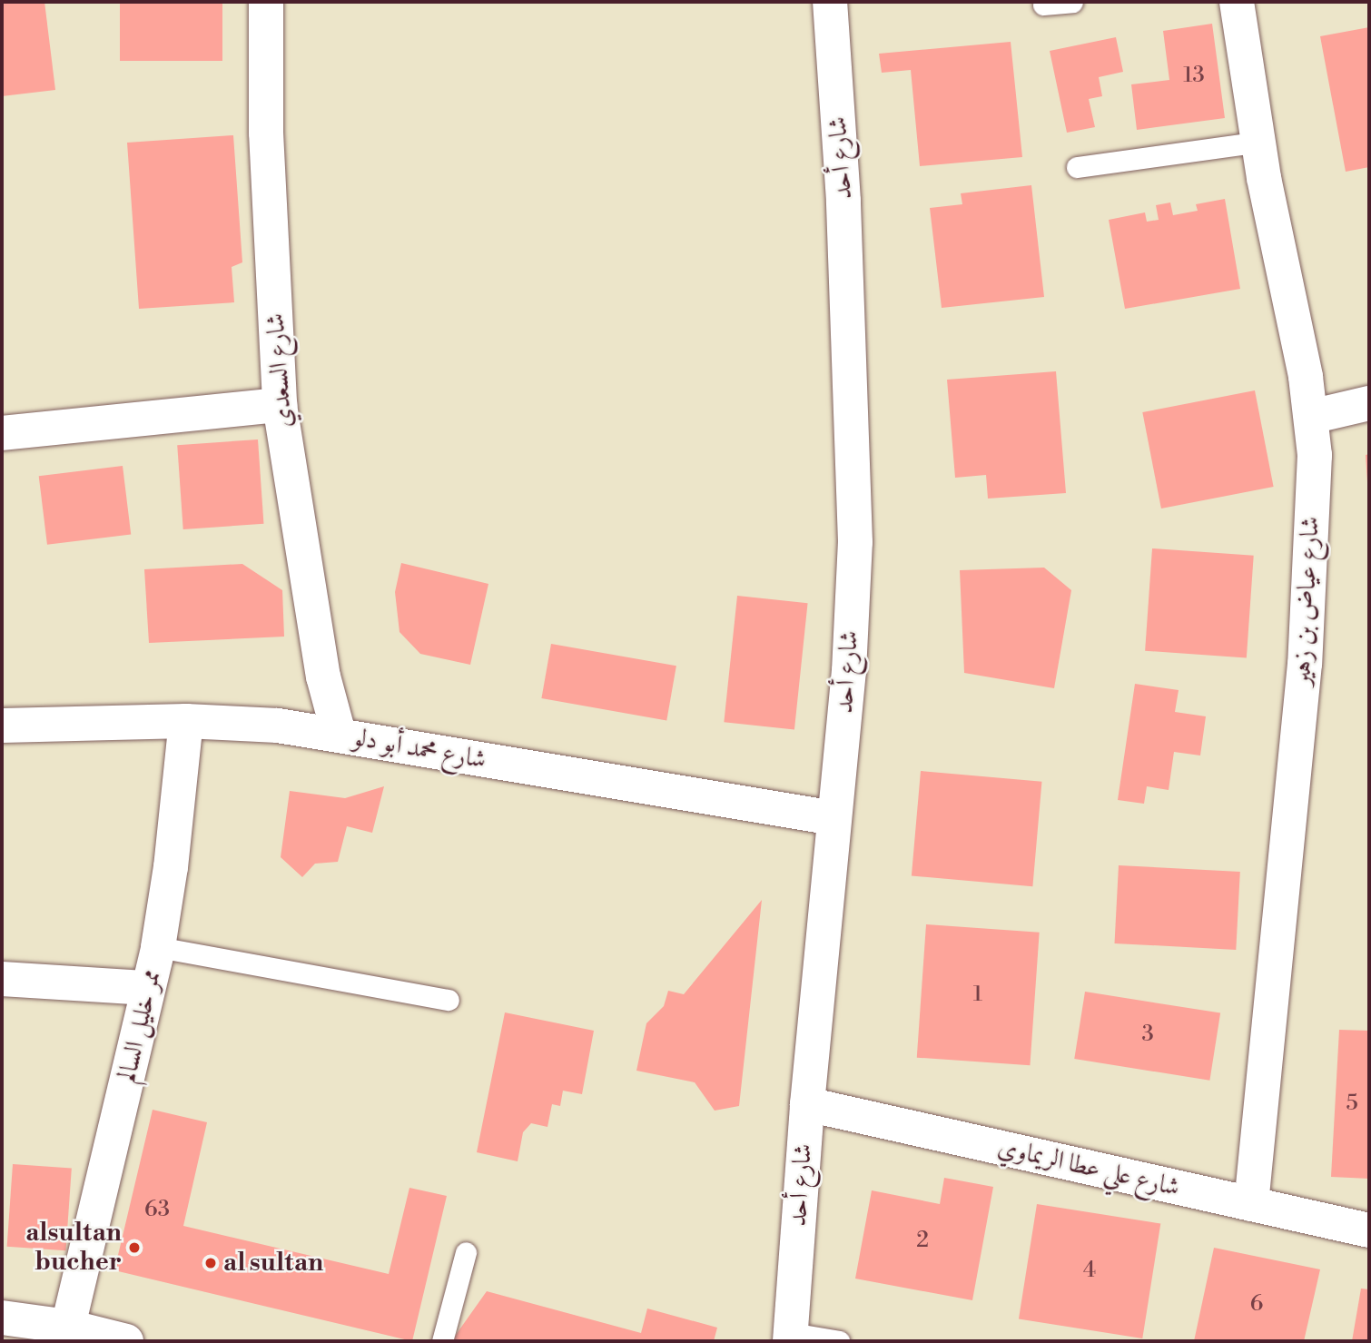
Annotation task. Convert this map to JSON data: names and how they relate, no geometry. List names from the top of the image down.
{
  "streets": {
    "street": [
      "شارع أحد",
      "شارع السعدي",
      "شارع عياض بن زهير",
      "شارع محمد أبو دلو",
      "ممر خليل السالم",
      "شارع علي عطا الريماوي"
    ]
  },
  "crossings": [
    ["شارع أحد", "شارع محمد أبو دلو"],
    ["شارع أحد", "شارع علي عطا الريماوي"],
    ["شارع السعدي", "شارع محمد أبو دلو"],
    ["شارع عياض بن زهير", "شارع علي عطا الريماوي"],
    ["شارع محمد أبو دلو", "ممر خليل السالم"]
  ],
  "places": ["alsultan bucher", "al sultan"],
  "house_numbers": [
    "13",
    "1",
    "3",
    "5",
    "63",
    "2",
    "4",
    "6"
  ]
}
